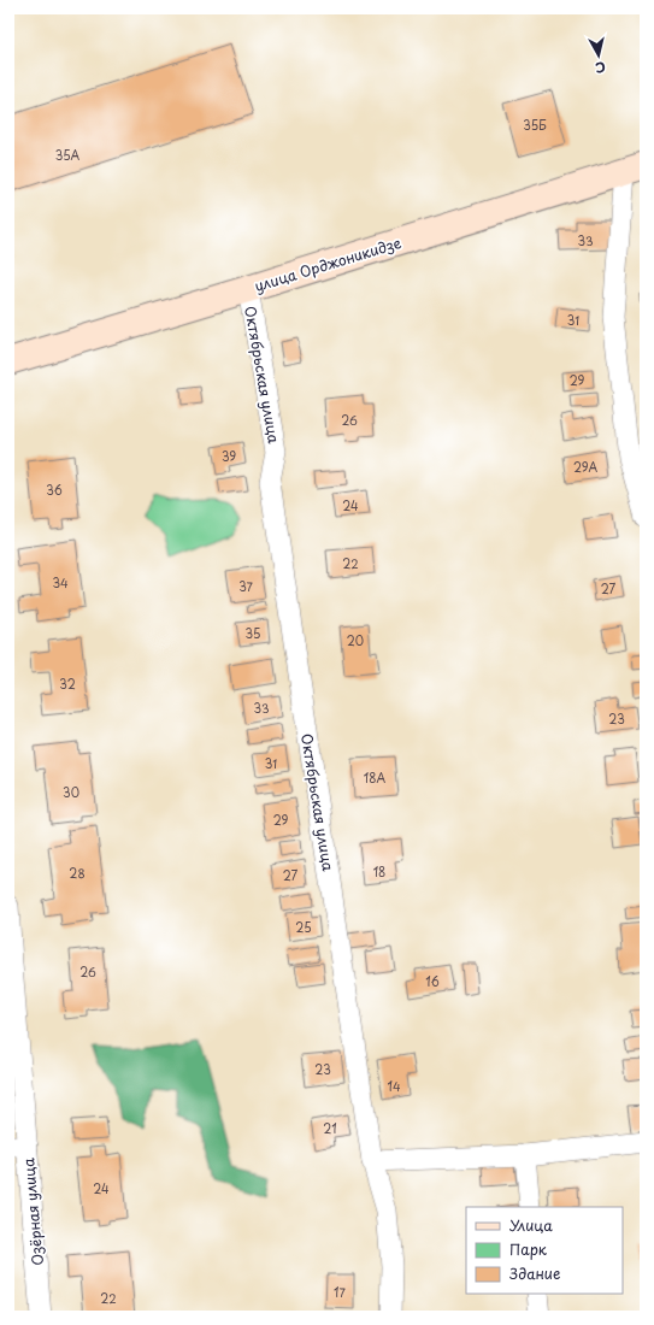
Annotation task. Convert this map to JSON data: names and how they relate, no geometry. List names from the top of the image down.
{
  "streets": {
    "main road": ["улица Орджоникидзе"],
    "street": ["Октябрьская улица", "Озёрная улица"]
  },
  "crossings": [
    ["улица Орджоникидзе", "Октябрьская улица"]
  ],
  "house_numbers": [
    "35Б",
    "35А",
    "33",
    "31",
    "29",
    "26",
    "39",
    "29А",
    "36",
    "24",
    "22",
    "34",
    "37",
    "27",
    "35",
    "20",
    "32",
    "33",
    "23",
    "31",
    "18А",
    "30",
    "29",
    "18",
    "28",
    "27",
    "25",
    "26",
    "16",
    "23",
    "14",
    "21",
    "24",
    "17",
    "22"
  ],
  "legend": ["Улица", "Парк", "Здание"],
  "north": "bottom"
}
